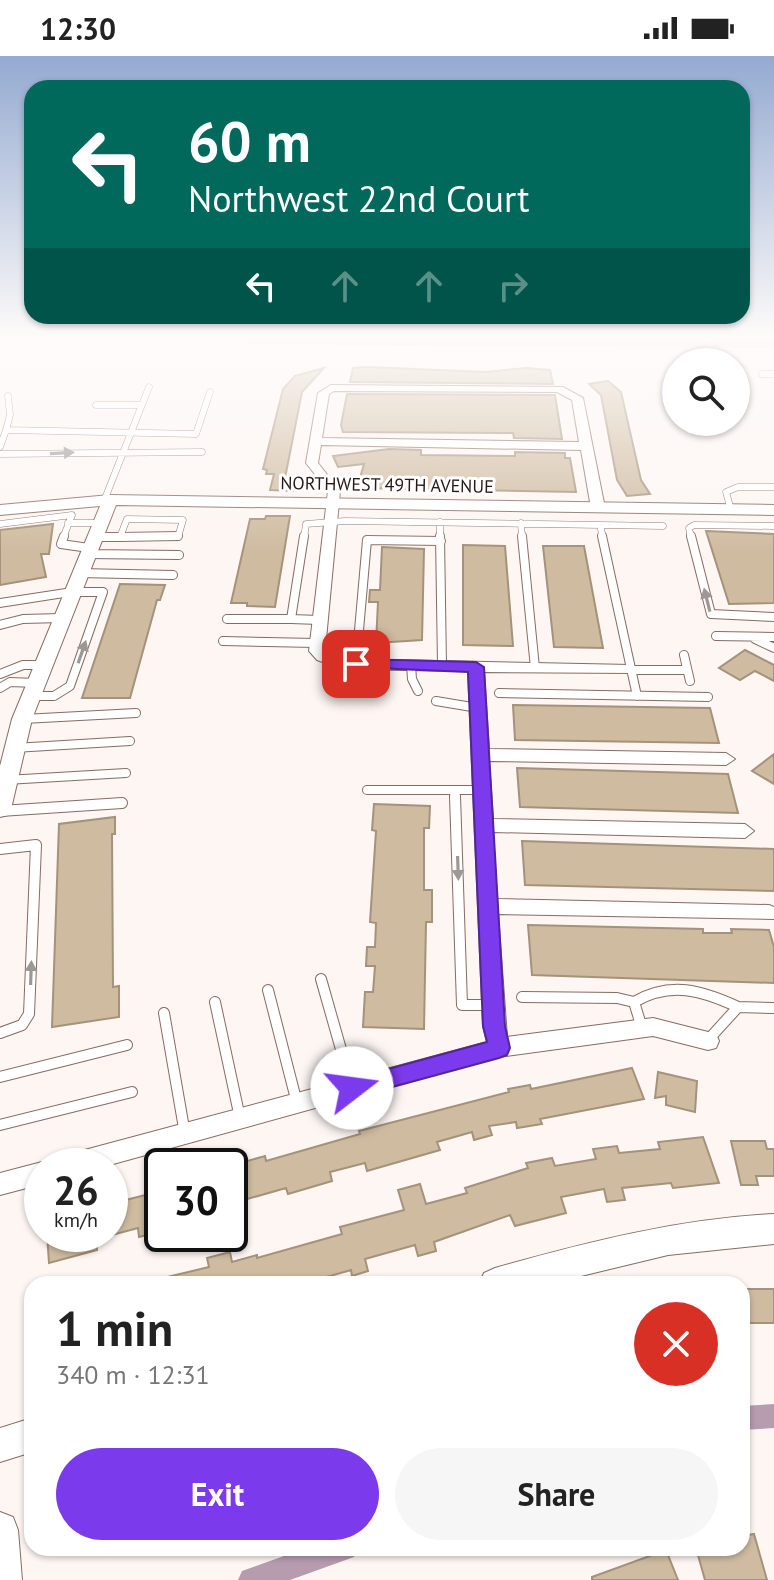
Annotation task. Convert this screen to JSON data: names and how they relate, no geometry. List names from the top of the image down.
{
  "streets": {
    "street": ["NORTHWEST 49TH AVENUE"]
  },
  "page": {
    "status": "12:30",
    "turn": ["60 m", "Northwest 22nd Court"],
    "speed": "26 km/h",
    "limit": "30",
    "heading": ["1 min", "340 m · 12:31"],
    "buttons": ["Exit", "Share"]
  }
}
